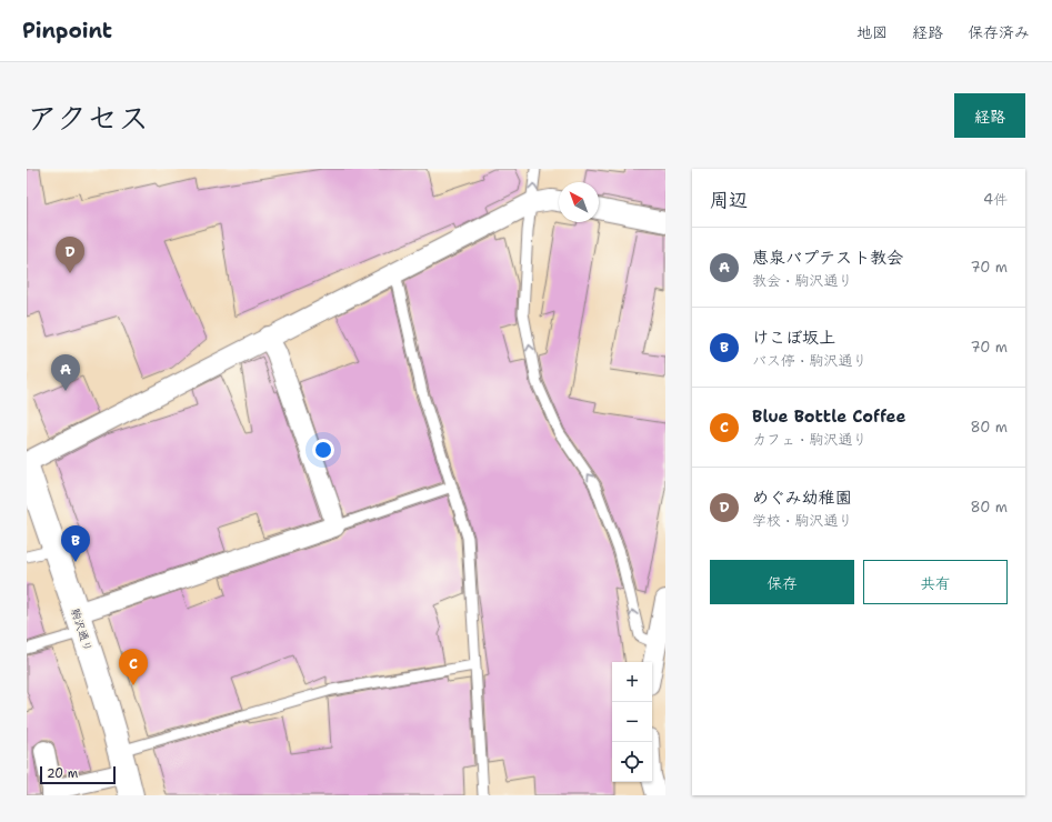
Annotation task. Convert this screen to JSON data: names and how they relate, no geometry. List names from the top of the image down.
{
  "streets": {
    "main road": ["駒沢通り"]
  },
  "scale_bar": "20 m",
  "north": "top left",
  "page": {
    "header": "Pinpoint",
    "nav": ["地図", "経路", "保存済み"],
    "title": "アクセス",
    "buttons": [
      "経路",
      ["保存", "共有"]
    ],
    "heading": ["周辺", "4件"],
    "list": [
      {
        "mark": "A",
        "name": "恵泉バプテスト教会",
        "note": "教会 · 駒沢通り",
        "value": "70 m"
      },
      {
        "mark": "B",
        "name": "けこぼ坂上",
        "note": "バス停 · 駒沢通り",
        "value": "70 m"
      },
      {
        "mark": "C",
        "name": "Blue Bottle Coffee",
        "note": "カフェ · 駒沢通り",
        "value": "80 m"
      },
      {
        "mark": "D",
        "name": "めぐみ幼稚園",
        "note": "学校 · 駒沢通り",
        "value": "80 m"
      }
    ],
    "pins": [
      "D",
      "A",
      "B",
      "C"
    ],
    "map_buttons": ["+", "−"],
    "scale": "20 m"
  }
}
